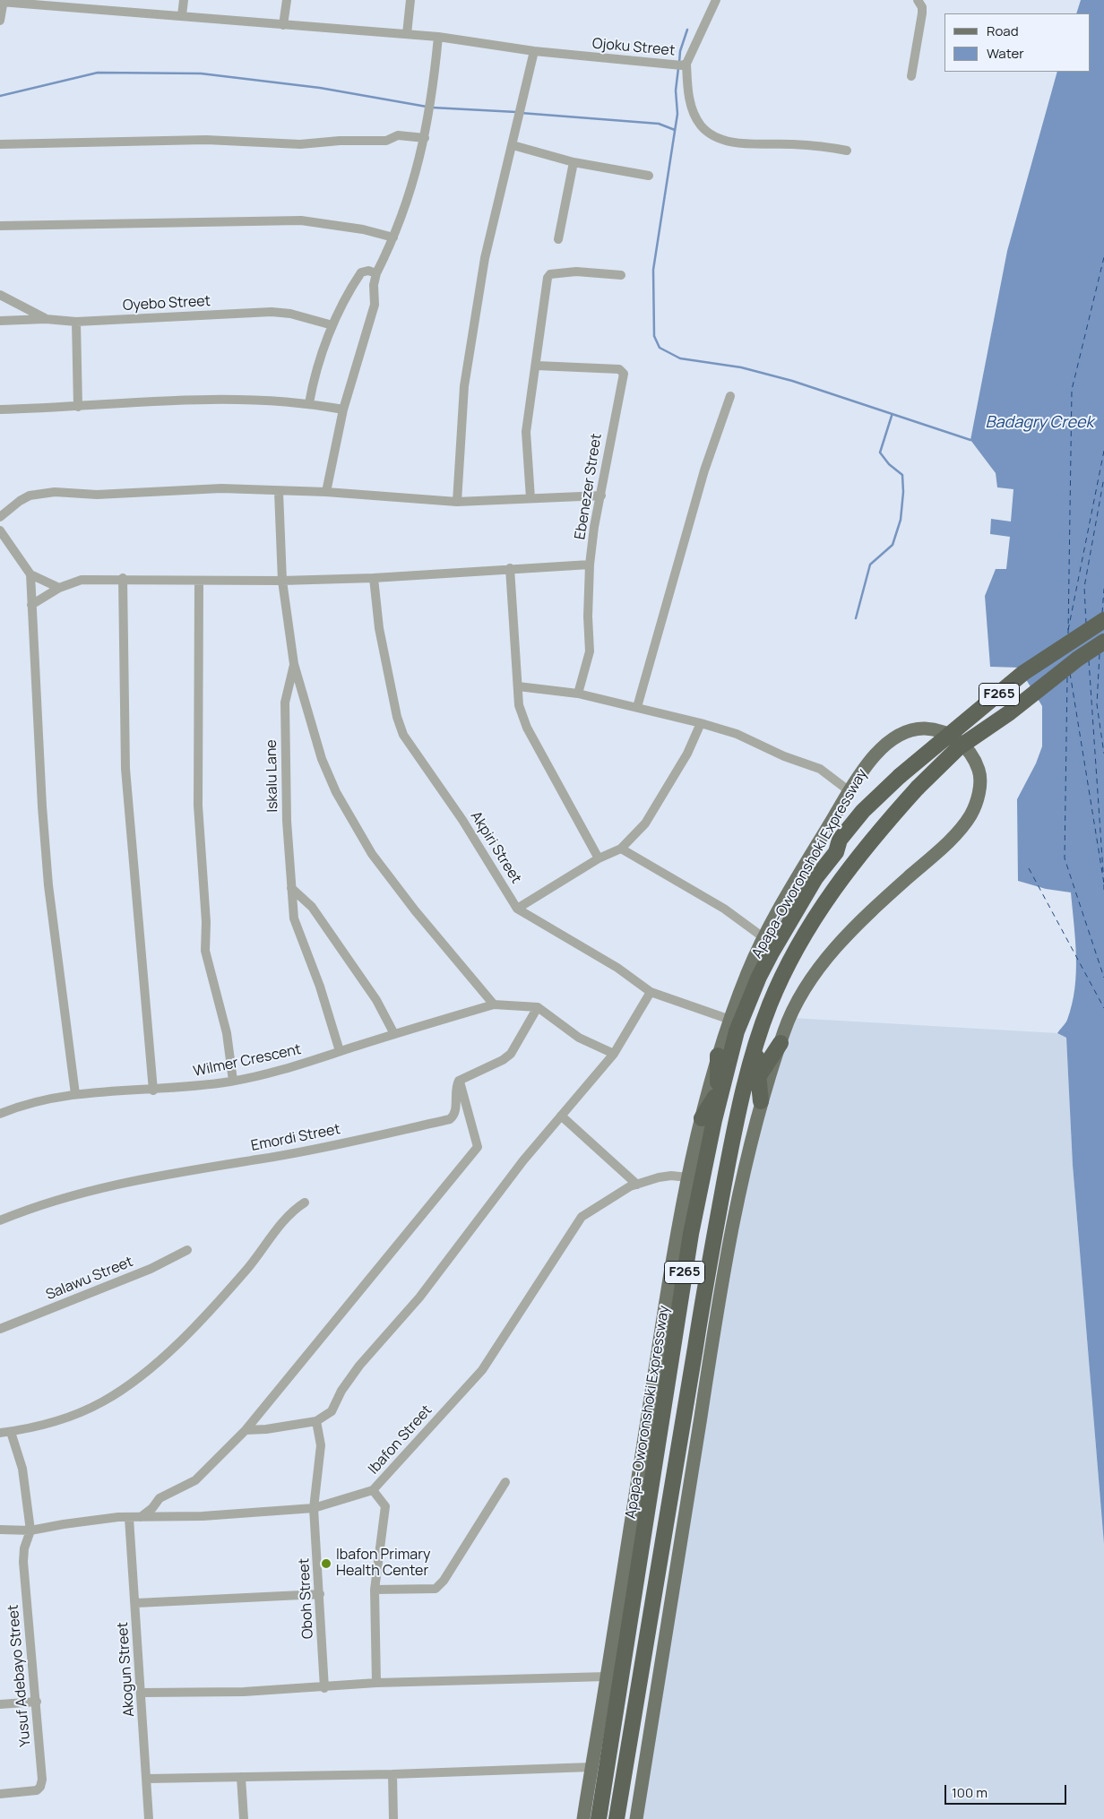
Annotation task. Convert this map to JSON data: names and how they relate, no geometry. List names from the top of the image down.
{
  "streets": {
    "highway": ["F265", "Apapa-Oworonshoki Expressway"],
    "street": [
      "Ojoku Street",
      "Oyebo Street",
      "Ebenezer Street",
      "Iskalu Lane",
      "Akpiri Street",
      "Wilmer Crescent",
      "Emordi Street",
      "Salawu Street",
      "Ibafon Street",
      "Oboh Street",
      "Akogun Street",
      "Yusuf Adebayo Street"
    ]
  },
  "crossings": [
    ["Iskalu Lane", "Wilmer Crescent"],
    ["Akpiri Street", "Apapa-Oworonshoki Expressway"],
    ["Apapa-Oworonshoki Expressway", "Ibafon Street"],
    ["Ibafon Street", "Oboh Street"],
    ["Ibafon Street", "Akogun Street"],
    ["Ibafon Street", "Yusuf Adebayo Street"]
  ],
  "water": ["Badagry Creek"],
  "places": ["Ibafon Primary Health Center"],
  "legend": ["Road", "Water"],
  "scale_bar": "100 m"
}
